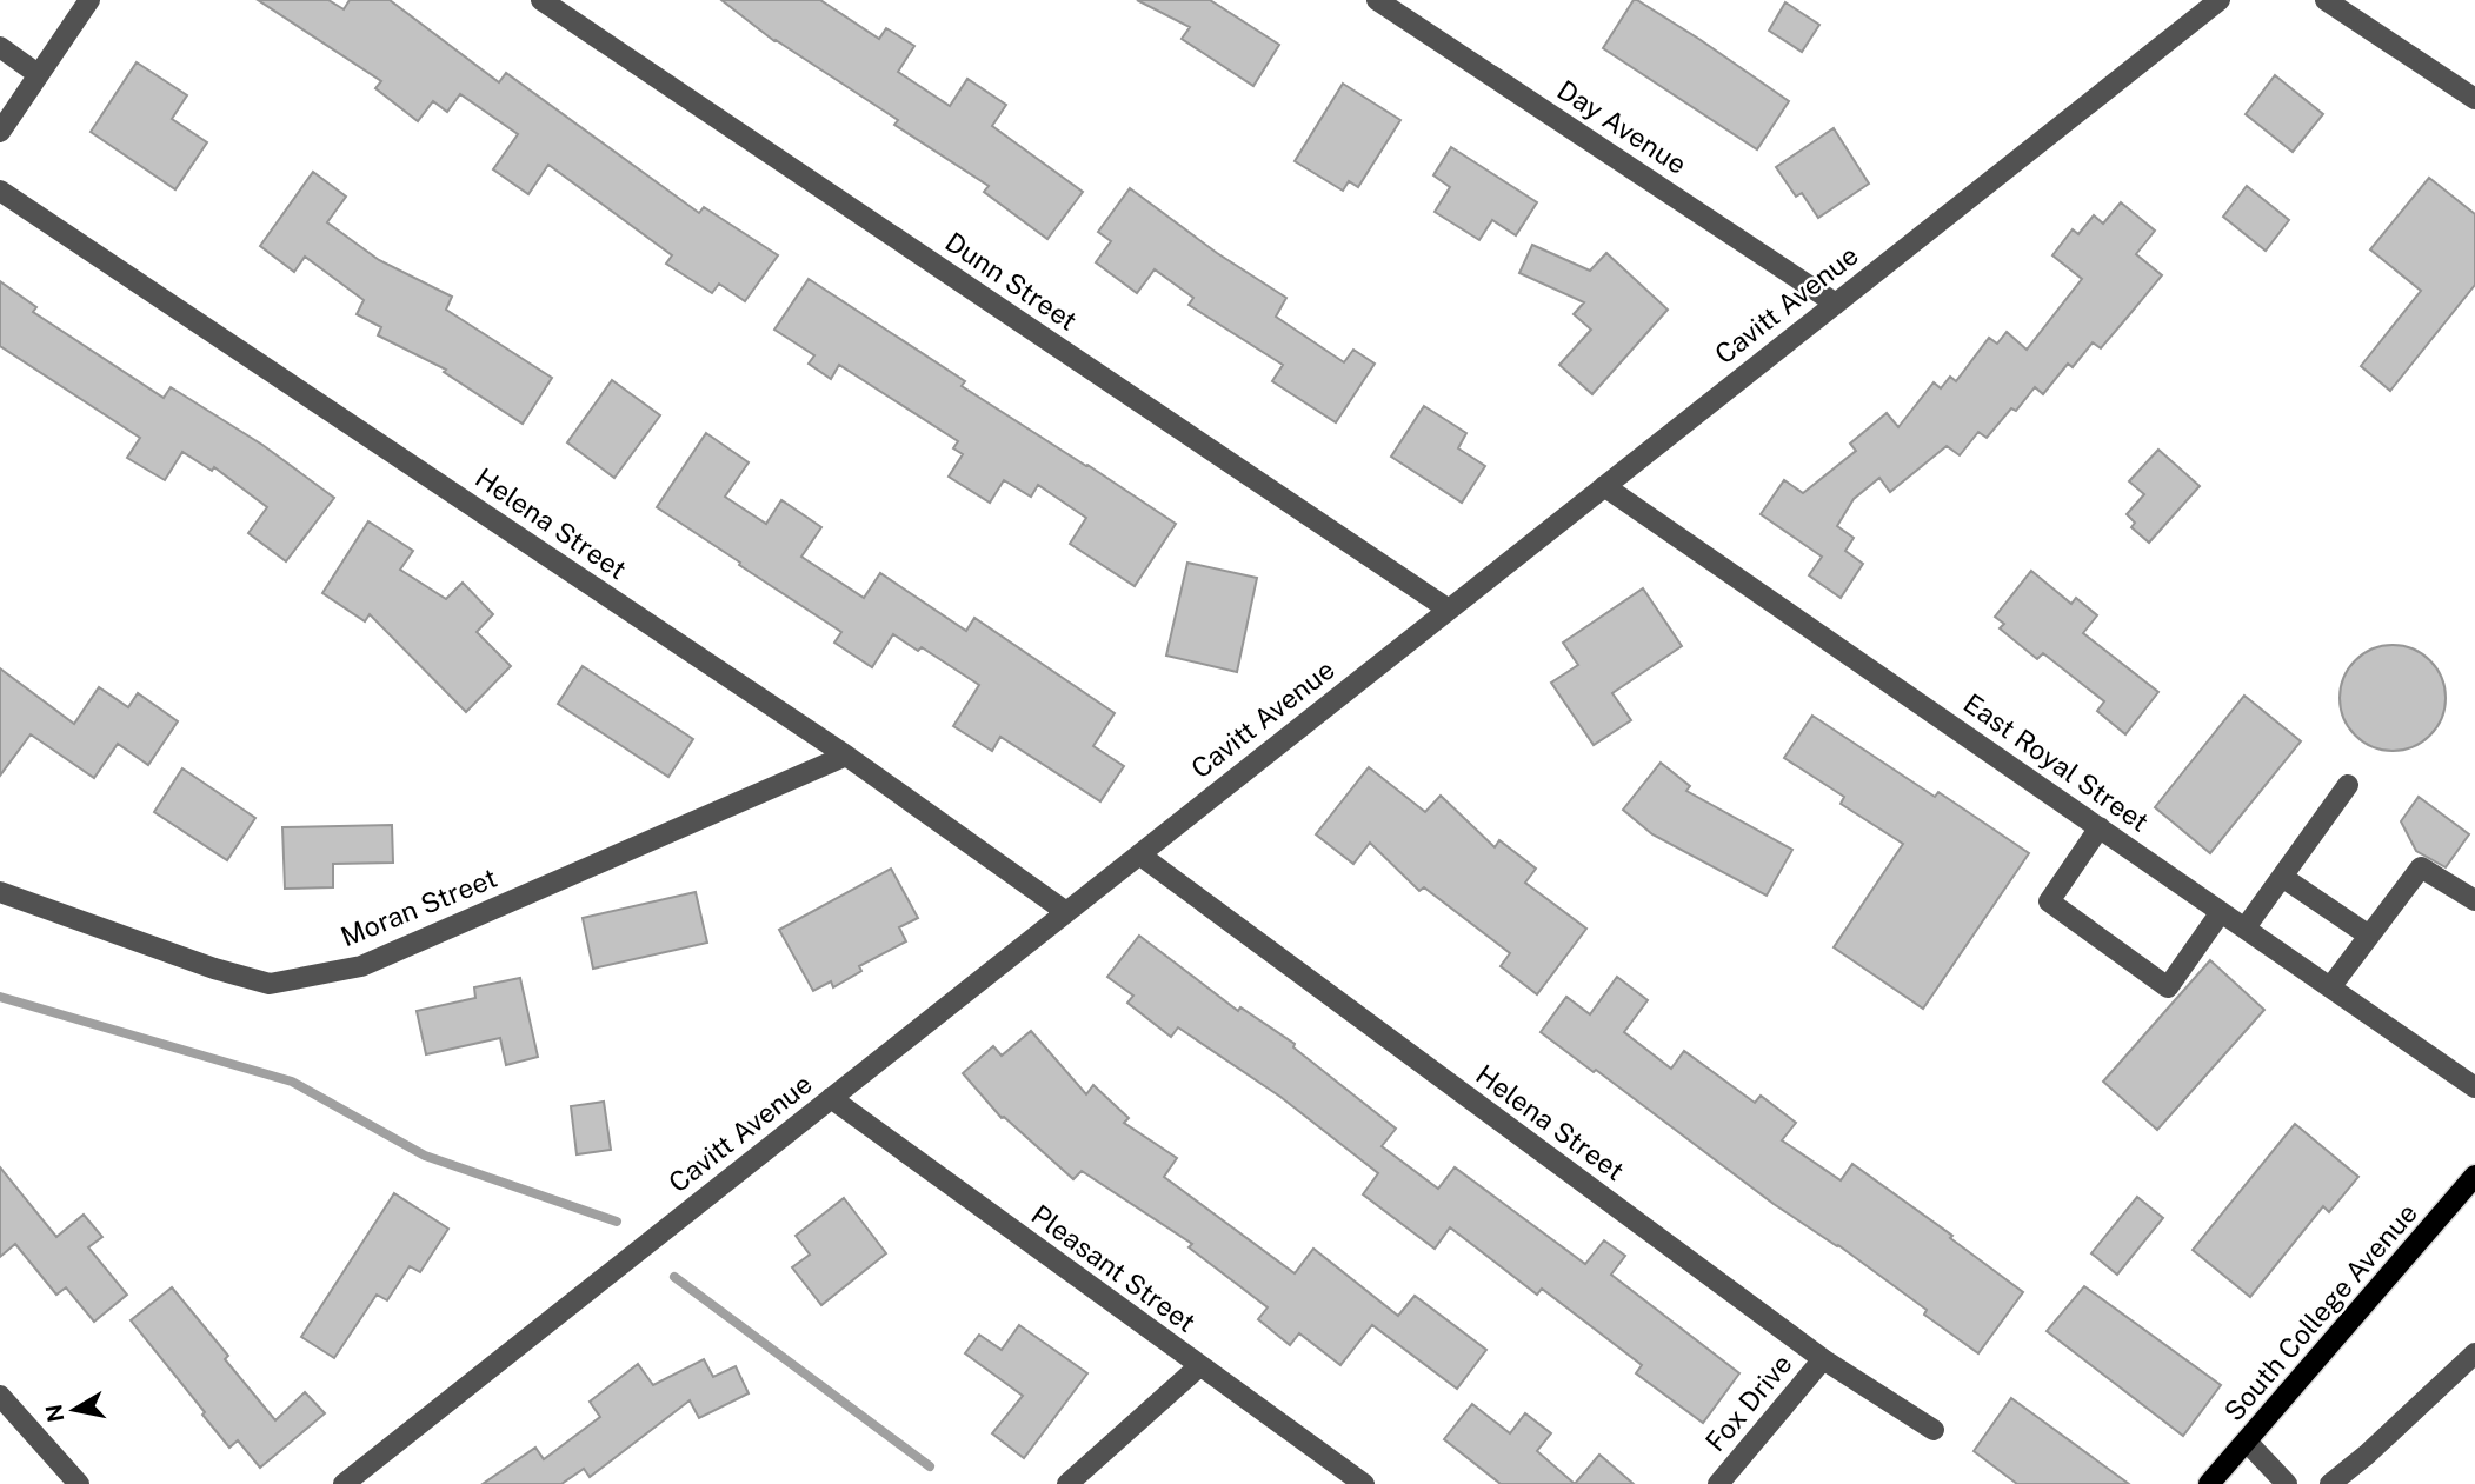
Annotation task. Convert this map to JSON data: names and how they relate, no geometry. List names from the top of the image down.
{
  "streets": {
    "main road": ["South College Avenue"],
    "street": [
      "Day Avenue",
      "Dunn Street",
      "Cavitt Avenue",
      "Helena Street",
      "East Royal Street",
      "Moran Street",
      "Pleasant Street",
      "Fox Drive"
    ]
  },
  "crossings": [
    ["Day Avenue", "Cavitt Avenue"],
    ["Dunn Street", "Cavitt Avenue"],
    ["Cavitt Avenue", "Helena Street"],
    ["Cavitt Avenue", "East Royal Street"],
    ["Cavitt Avenue", "Pleasant Street"],
    ["Helena Street", "Moran Street"],
    ["Helena Street", "Fox Drive"]
  ],
  "north": "left"
}
